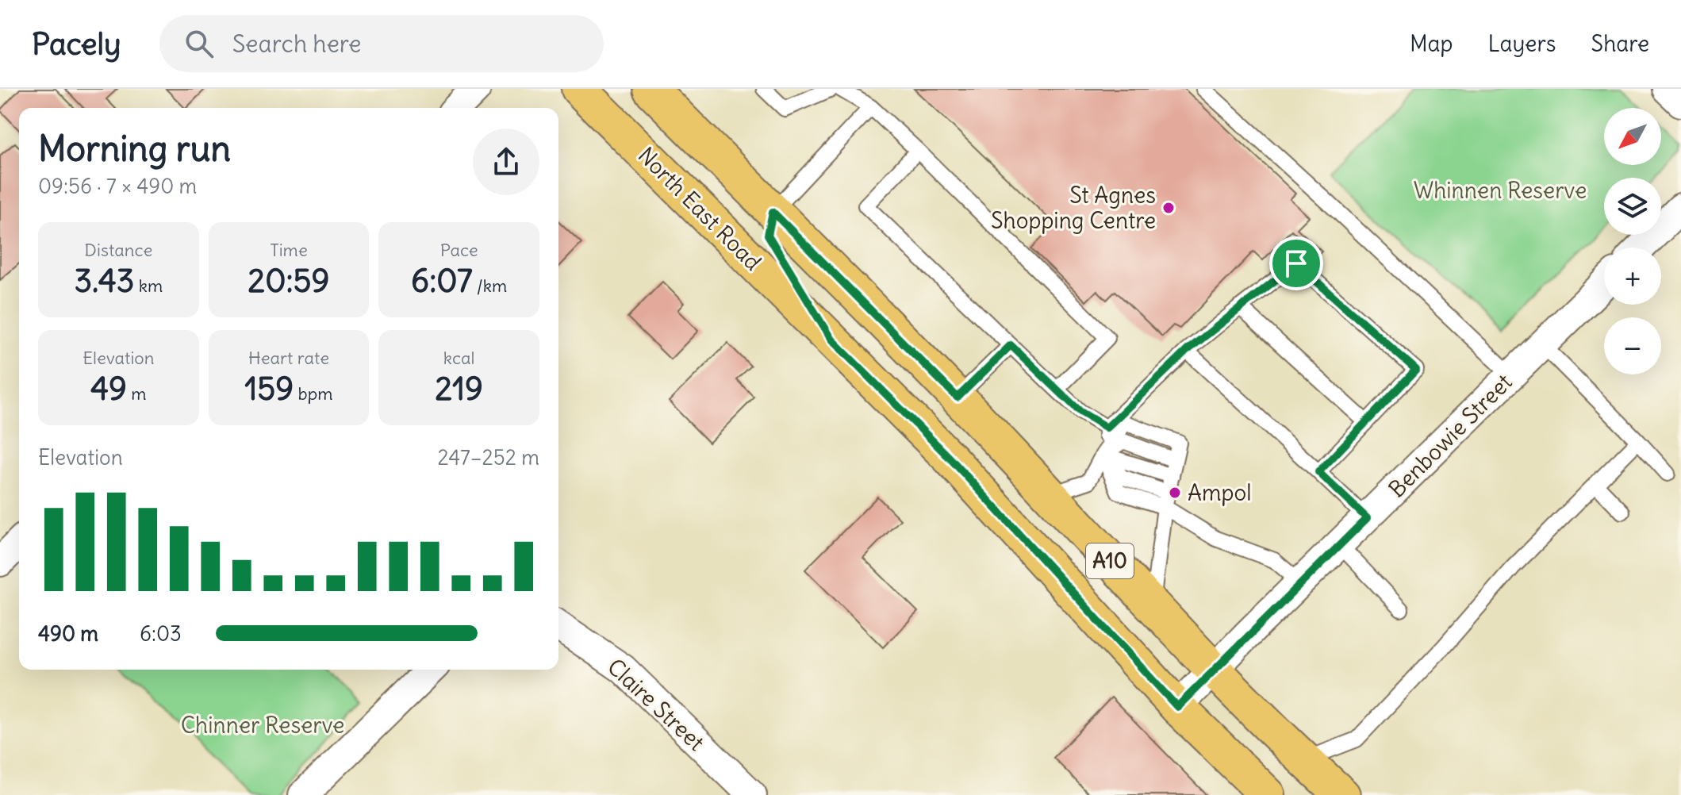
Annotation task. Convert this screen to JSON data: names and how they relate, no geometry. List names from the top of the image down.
{
  "streets": {
    "main road": ["North East Road", "A10"],
    "street": ["Benbowie Street", "Claire Street"]
  },
  "crossings": [
    ["North East Road", "Benbowie Street"],
    ["Benbowie Street", "A10"]
  ],
  "parks": ["Whinnen Reserve", "Chinner Reserve"],
  "places": ["St Agnes Shopping Centre", "Ampol"],
  "north": "bottom left",
  "page": {
    "header": "Pacely",
    "search": "Search here",
    "nav": ["Map", "Layers", "Share"],
    "map_buttons": ["+", "−"],
    "heading": ["Morning run", "09:56 · 7 × 490 m"],
    "stats": [
      ["Distance", "3.43 km"],
      ["Time", "20:59"],
      ["Pace", "6:07 /km"],
      ["Elevation", "49 m"],
      ["Heart rate", "159 bpm"],
      ["kcal", "219"]
    ],
    "chart": ["Elevation", "247–252 m"],
    "list": [
      {
        "name": "490 m",
        "note": "6:03"
      }
    ]
  }
}
